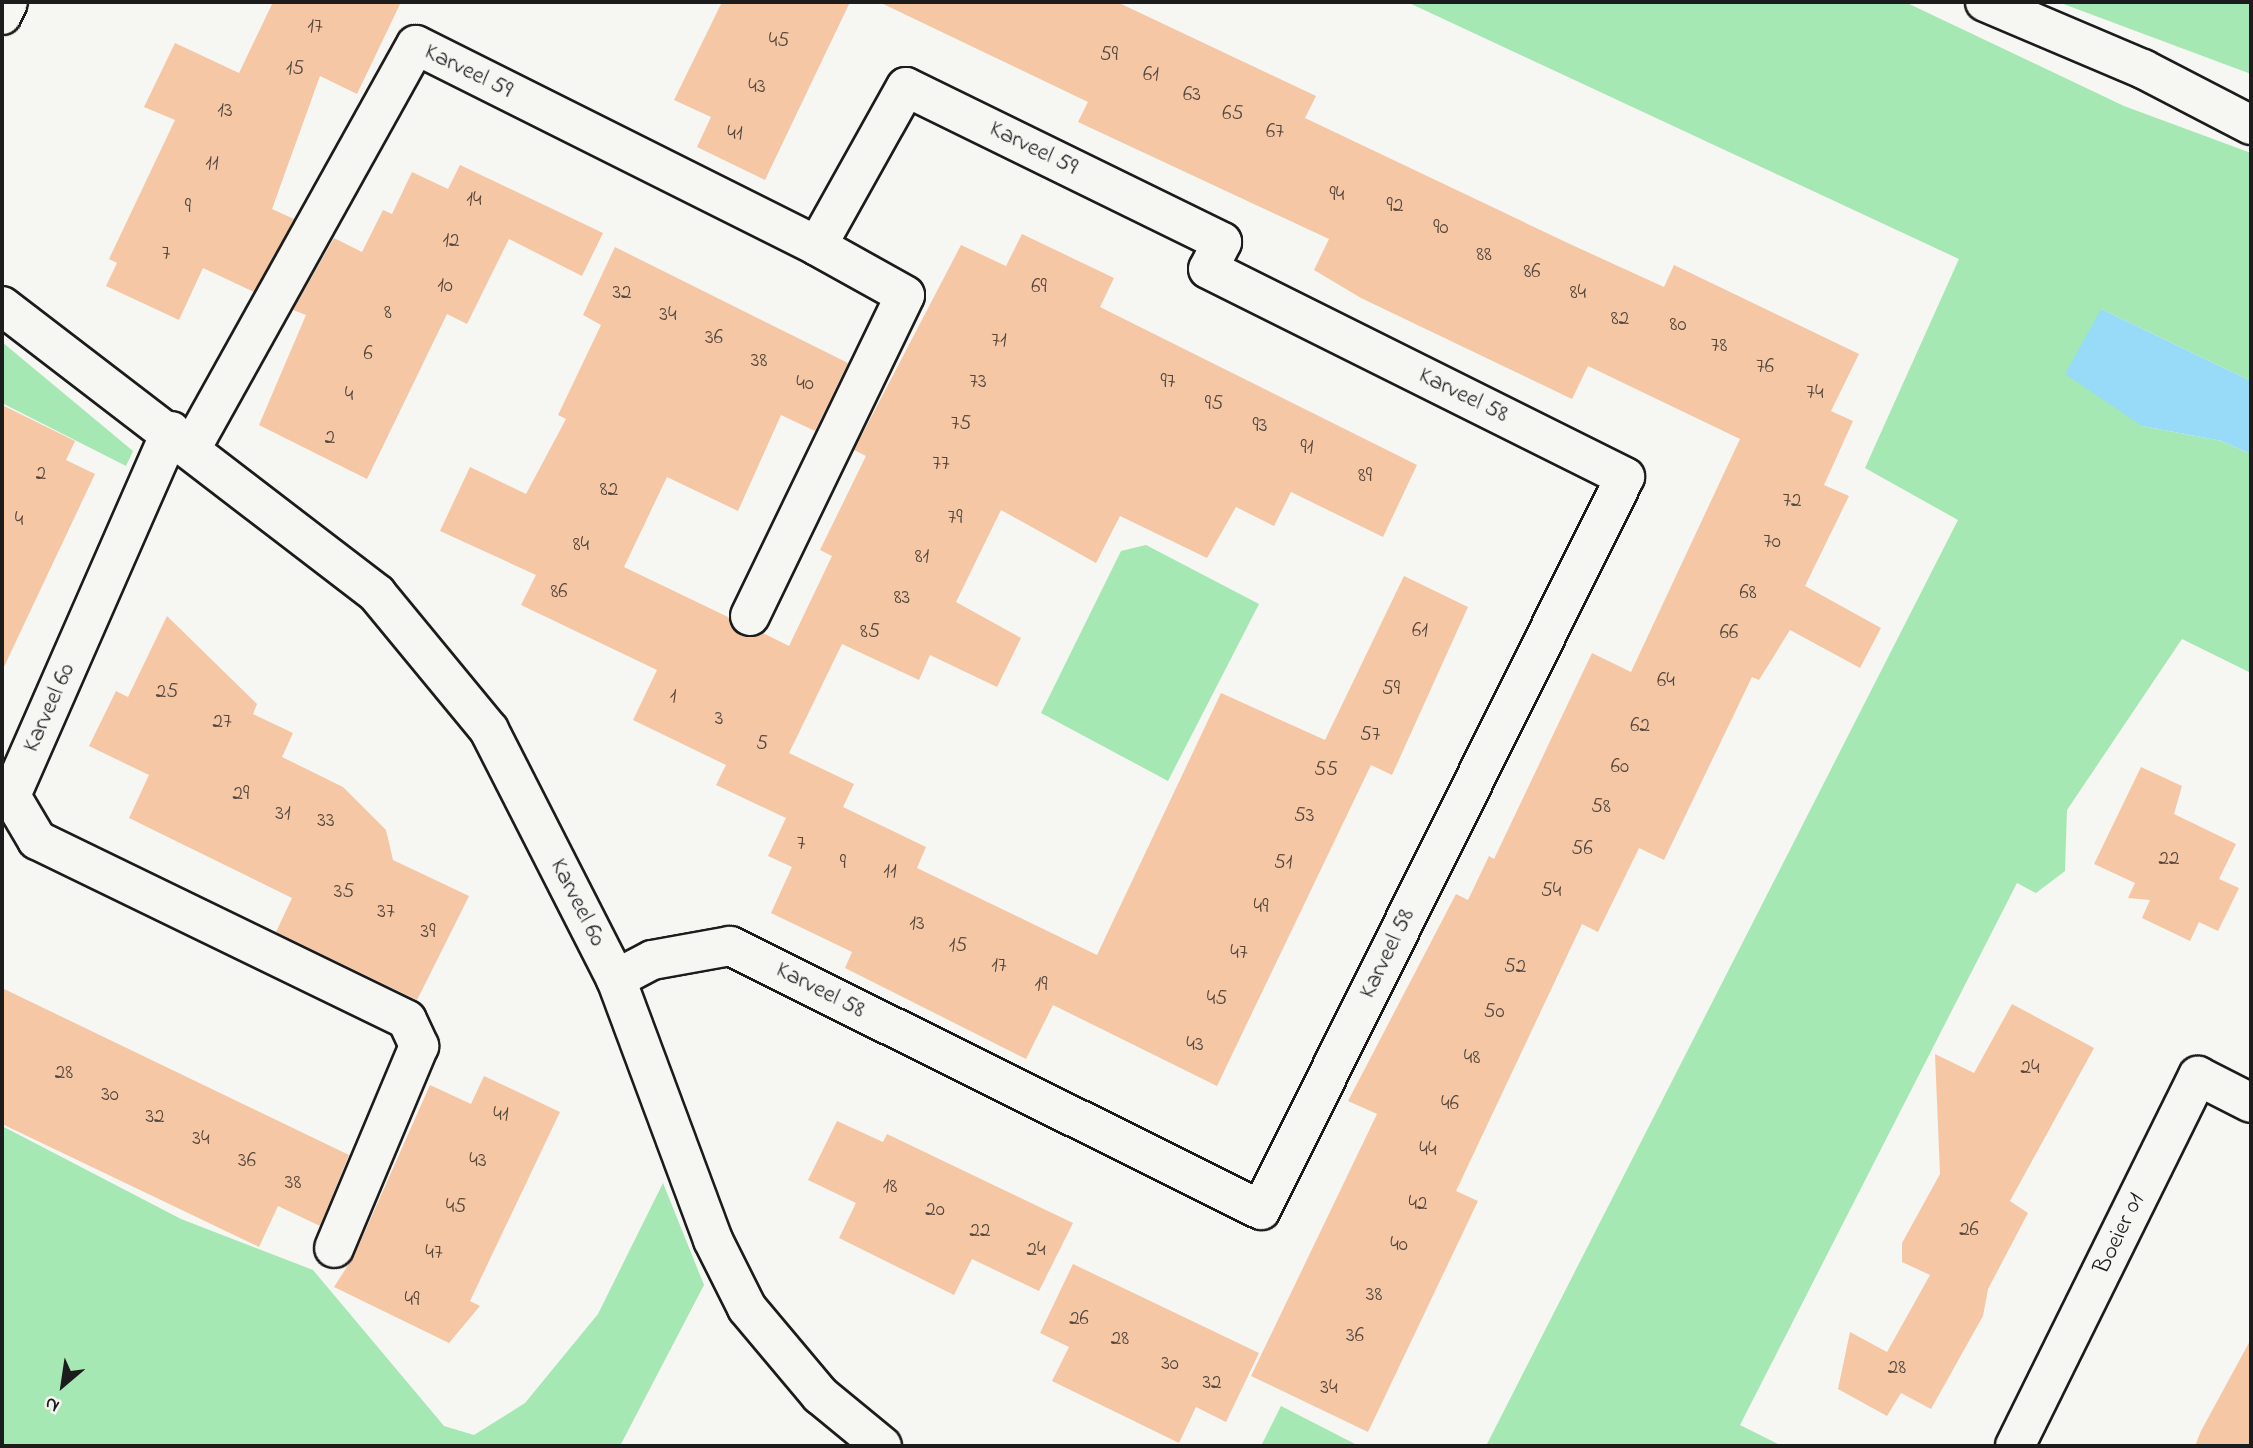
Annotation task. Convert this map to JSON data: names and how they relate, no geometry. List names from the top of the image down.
{
  "streets": {
    "street": [
      "Karveel 59",
      "Karveel 58",
      "Karveel 60",
      "Boeier 01"
    ]
  },
  "crossings": [
    ["Karveel 59", "Karveel 58"],
    ["Karveel 59", "Karveel 60"],
    ["Karveel 58", "Karveel 60"]
  ],
  "house_numbers": [
    "17",
    "45",
    "59",
    "15",
    "61",
    "43",
    "63",
    "13",
    "65",
    "67",
    "41",
    "11",
    "94",
    "14",
    "92",
    "9",
    "90",
    "12",
    "7",
    "88",
    "86",
    "10",
    "69",
    "32",
    "84",
    "8",
    "34",
    "82",
    "80",
    "36",
    "71",
    "78",
    "6",
    "38",
    "76",
    "73",
    "97",
    "40",
    "74",
    "4",
    "95",
    "75",
    "93",
    "2",
    "91",
    "77",
    "2",
    "89",
    "82",
    "72",
    "79",
    "4",
    "70",
    "84",
    "81",
    "86",
    "68",
    "83",
    "61",
    "85",
    "66",
    "64",
    "59",
    "25",
    "1",
    "3",
    "27",
    "62",
    "57",
    "5",
    "60",
    "55",
    "29",
    "58",
    "31",
    "53",
    "33",
    "7",
    "56",
    "22",
    "9",
    "51",
    "11",
    "54",
    "35",
    "49",
    "37",
    "13",
    "39",
    "15",
    "47",
    "17",
    "52",
    "19",
    "45",
    "50",
    "43",
    "48",
    "24",
    "28",
    "30",
    "46",
    "41",
    "32",
    "34",
    "44",
    "36",
    "43",
    "38",
    "18",
    "42",
    "45",
    "20",
    "26",
    "22",
    "40",
    "24",
    "47",
    "38",
    "49",
    "26",
    "36",
    "28",
    "30",
    "28",
    "32",
    "34"
  ],
  "north": "bottom left"
}
